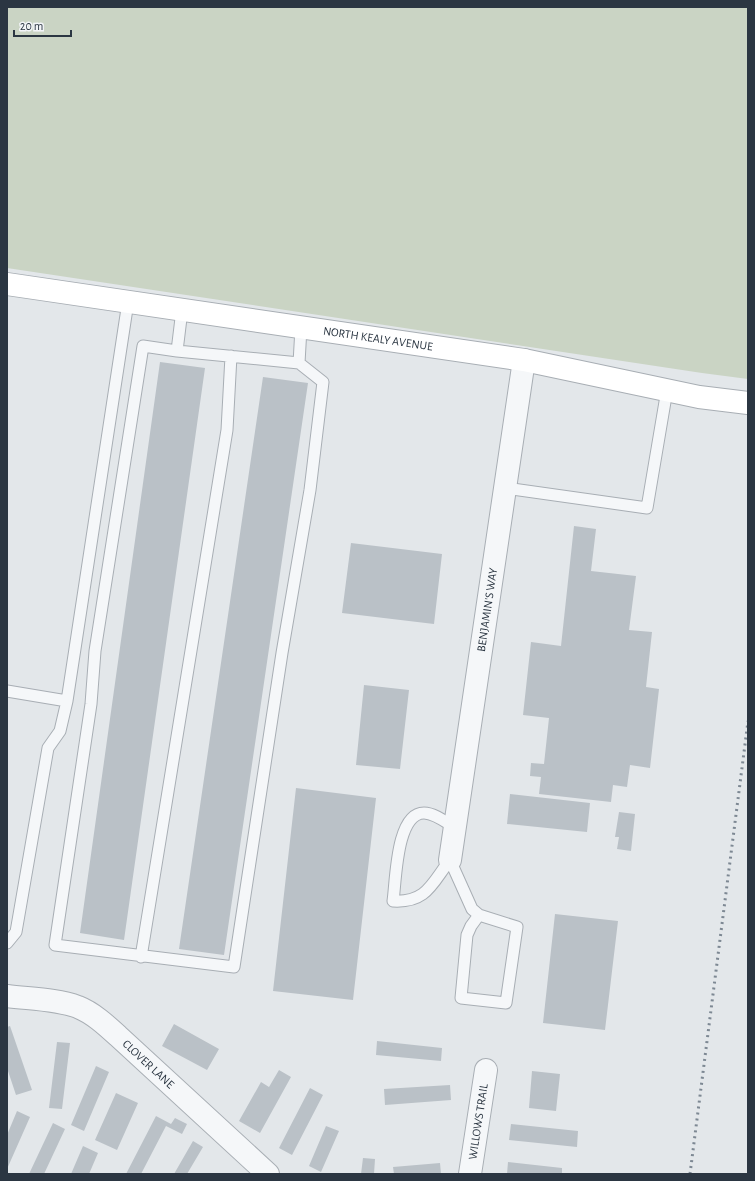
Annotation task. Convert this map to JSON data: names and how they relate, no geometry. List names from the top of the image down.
{
  "streets": {
    "street": [
      "NORTH KEALY AVENUE",
      "BENJAMIN'S WAY",
      "CLOVER LANE",
      "WILLOWS TRAIL"
    ]
  },
  "crossings": [
    ["NORTH KEALY AVENUE", "BENJAMIN'S WAY"]
  ],
  "scale_bar": "20 m"
}
